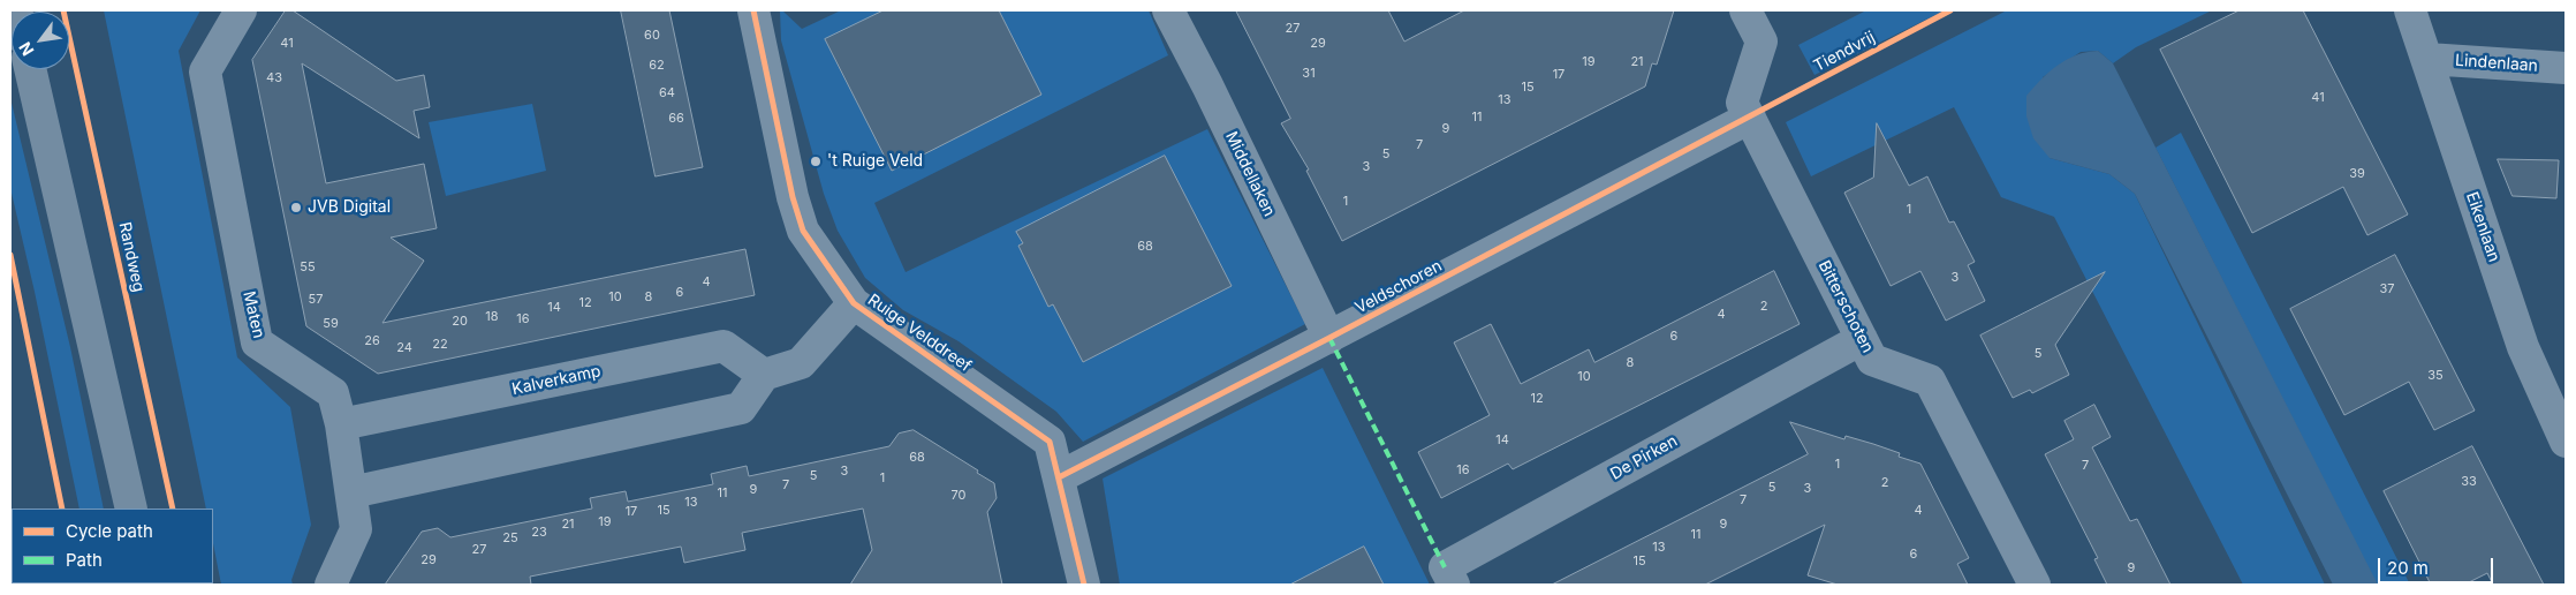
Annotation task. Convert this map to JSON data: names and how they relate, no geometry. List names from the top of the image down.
{
  "streets": {
    "street": [
      "Lindenlaan",
      "Middellaken",
      "Eikenlaan",
      "Veldschoren",
      "Bitterschoten",
      "Maten",
      "Ruige Velddreef",
      "Kalverkamp",
      "De Pirken"
    ],
    "cycle path": ["Tiendvrij", "Randweg"]
  },
  "crossings": [
    ["Lindenlaan", "Eikenlaan"],
    ["Middellaken", "Veldschoren"],
    ["Veldschoren", "Bitterschoten"],
    ["Veldschoren", "Ruige Velddreef"],
    ["Bitterschoten", "De Pirken"],
    ["Maten", "Kalverkamp"]
  ],
  "places": ["'t Ruige Veld", "JVB Digital"],
  "house_numbers": [
    "27",
    "60",
    "41",
    "29",
    "19",
    "21",
    "62",
    "31",
    "17",
    "43",
    "15",
    "64",
    "41",
    "13",
    "11",
    "66",
    "9",
    "7",
    "5",
    "3",
    "39",
    "1",
    "1",
    "68",
    "55",
    "3",
    "4",
    "37",
    "6",
    "10",
    "8",
    "57",
    "12",
    "2",
    "14",
    "4",
    "18",
    "16",
    "20",
    "59",
    "6",
    "26",
    "22",
    "24",
    "5",
    "8",
    "35",
    "10",
    "12",
    "14",
    "68",
    "1",
    "7",
    "16",
    "3",
    "5",
    "1",
    "33",
    "2",
    "7",
    "5",
    "3",
    "9",
    "11",
    "70",
    "7",
    "13",
    "15",
    "4",
    "17",
    "19",
    "21",
    "9",
    "23",
    "11",
    "25",
    "13",
    "27",
    "6",
    "29",
    "15",
    "9"
  ],
  "legend": ["Cycle path", "Path"],
  "scale_bar": "20 m",
  "north": "bottom left"
}
